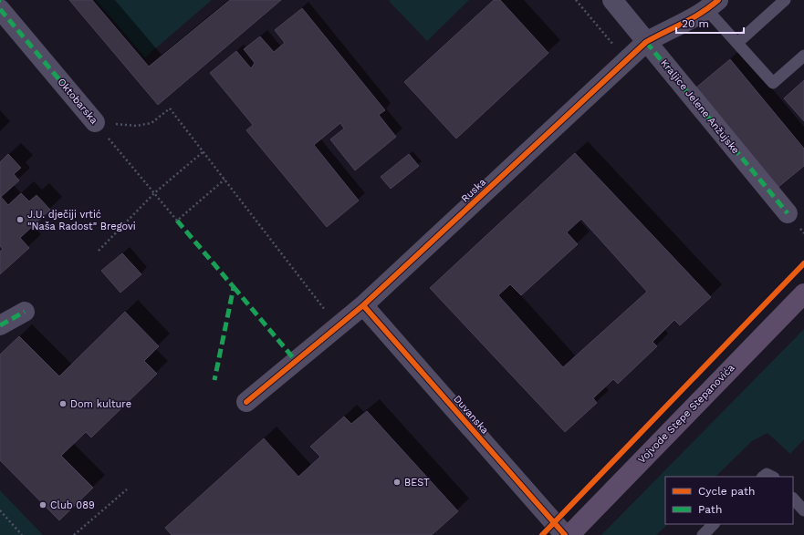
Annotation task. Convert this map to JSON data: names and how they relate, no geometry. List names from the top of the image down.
{
  "streets": {
    "main road": ["Vojvode Stepe Stepanovića"],
    "street": [
      "Oktobarska",
      "Kraljice Jelene Anžujske",
      "Ruska",
      "Duvanska"
    ]
  },
  "crossings": [
    ["Kraljice Jelene Anžujske", "Ruska"],
    ["Ruska", "Duvanska"]
  ],
  "places": [
    "J.U. dječiji vrtić \"Naša Radost\" Bregovi",
    "Dom kulture",
    "BEST",
    "Club 089"
  ],
  "legend": ["Cycle path", "Path"],
  "scale_bar": "20 m"
}
